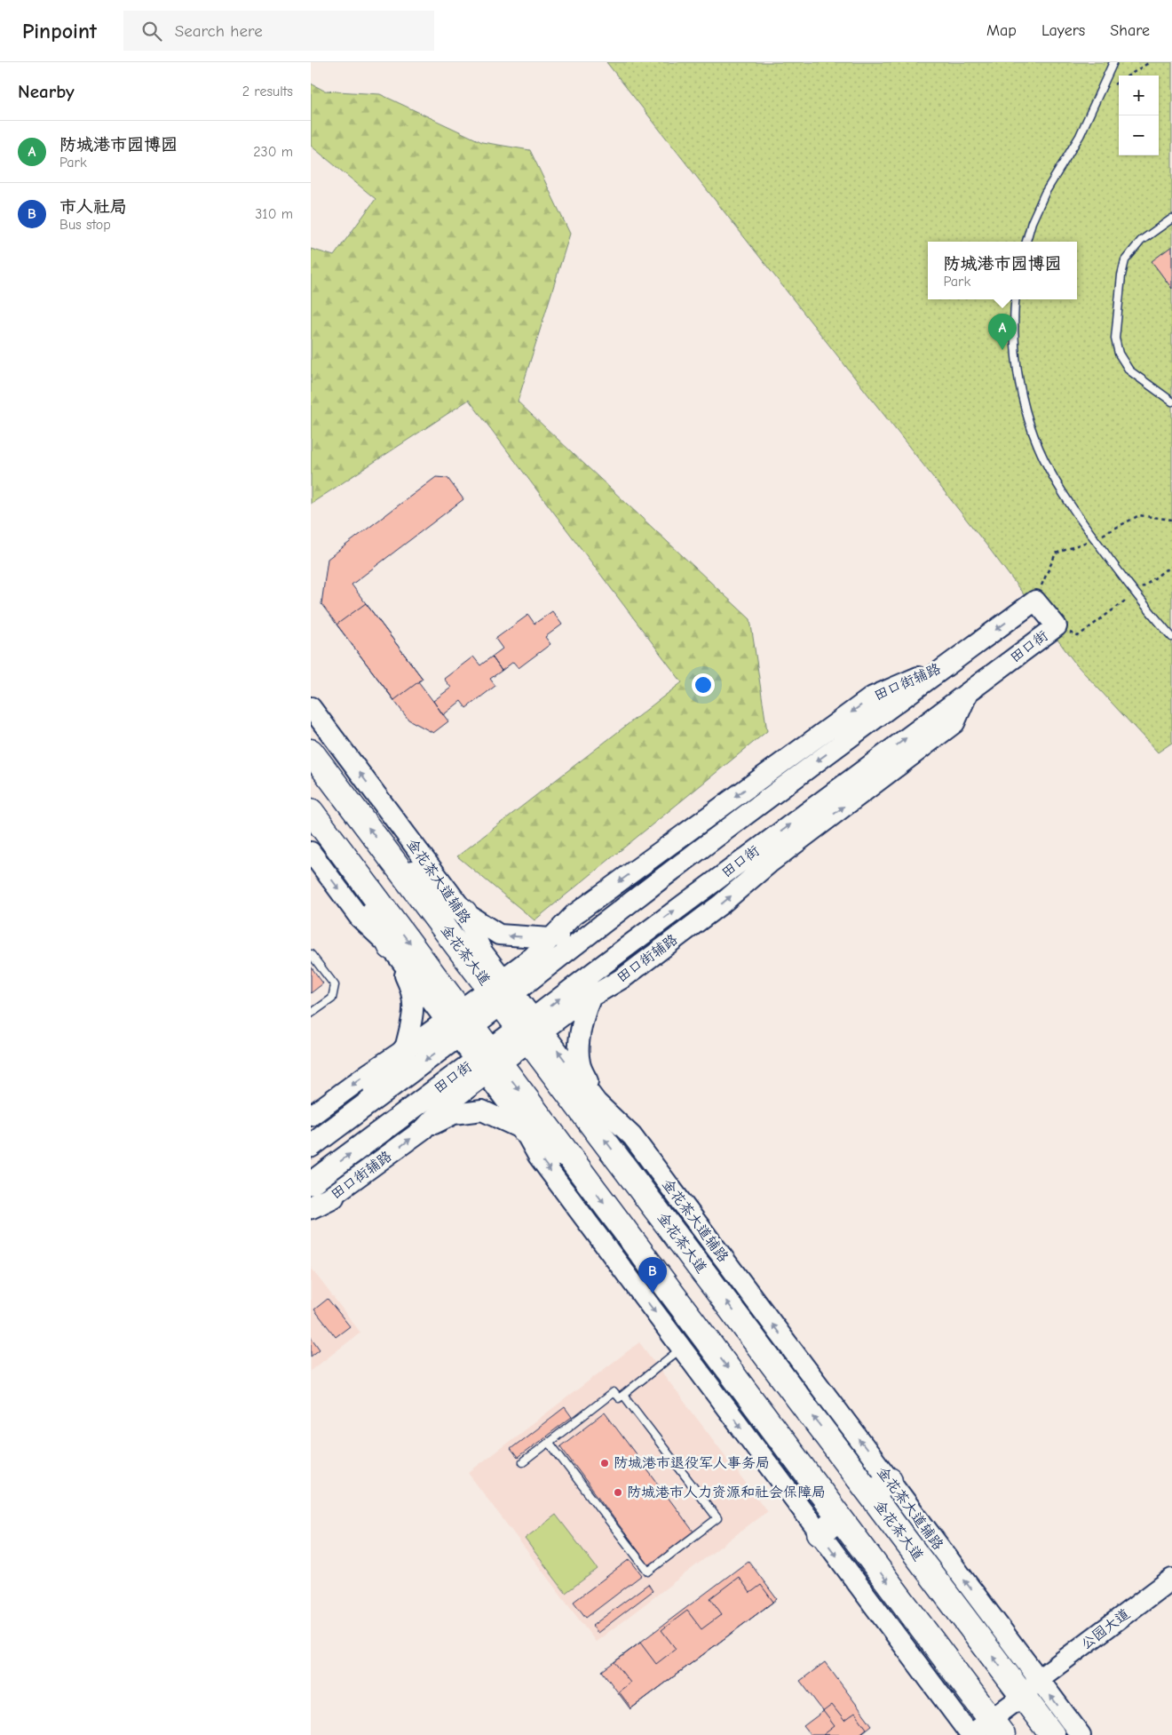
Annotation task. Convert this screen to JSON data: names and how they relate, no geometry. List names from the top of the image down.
{
  "streets": {
    "highway": ["金花茶大道"],
    "main road": ["田口街"],
    "street": ["田口街辅路", "金花茶大道辅路", "公园大道"]
  },
  "crossings": [
    ["田口街", "田口街辅路"],
    ["田口街", "金花茶大道辅路"],
    ["田口街", "金花茶大道"],
    ["田口街辅路", "金花茶大道辅路"],
    ["田口街辅路", "金花茶大道"],
    ["金花茶大道辅路", "金花茶大道"],
    ["金花茶大道", "公园大道"]
  ],
  "places": ["防城港市退役军人事务局", "防城港市人力资源和社会保障局"],
  "page": {
    "header": "Pinpoint",
    "search": "Search here",
    "nav": ["Map", "Layers", "Share"],
    "heading": ["Nearby", "2 results"],
    "map_buttons": ["+", "−"],
    "list": [
      {
        "mark": "A",
        "name": "防城港市园博园",
        "note": "Park",
        "value": "230 m"
      },
      {
        "mark": "B",
        "name": "市人社局",
        "note": "Bus stop",
        "value": "310 m"
      }
    ],
    "popup": ["防城港市园博园", "Park"],
    "pins": ["A", "B"]
  }
}
